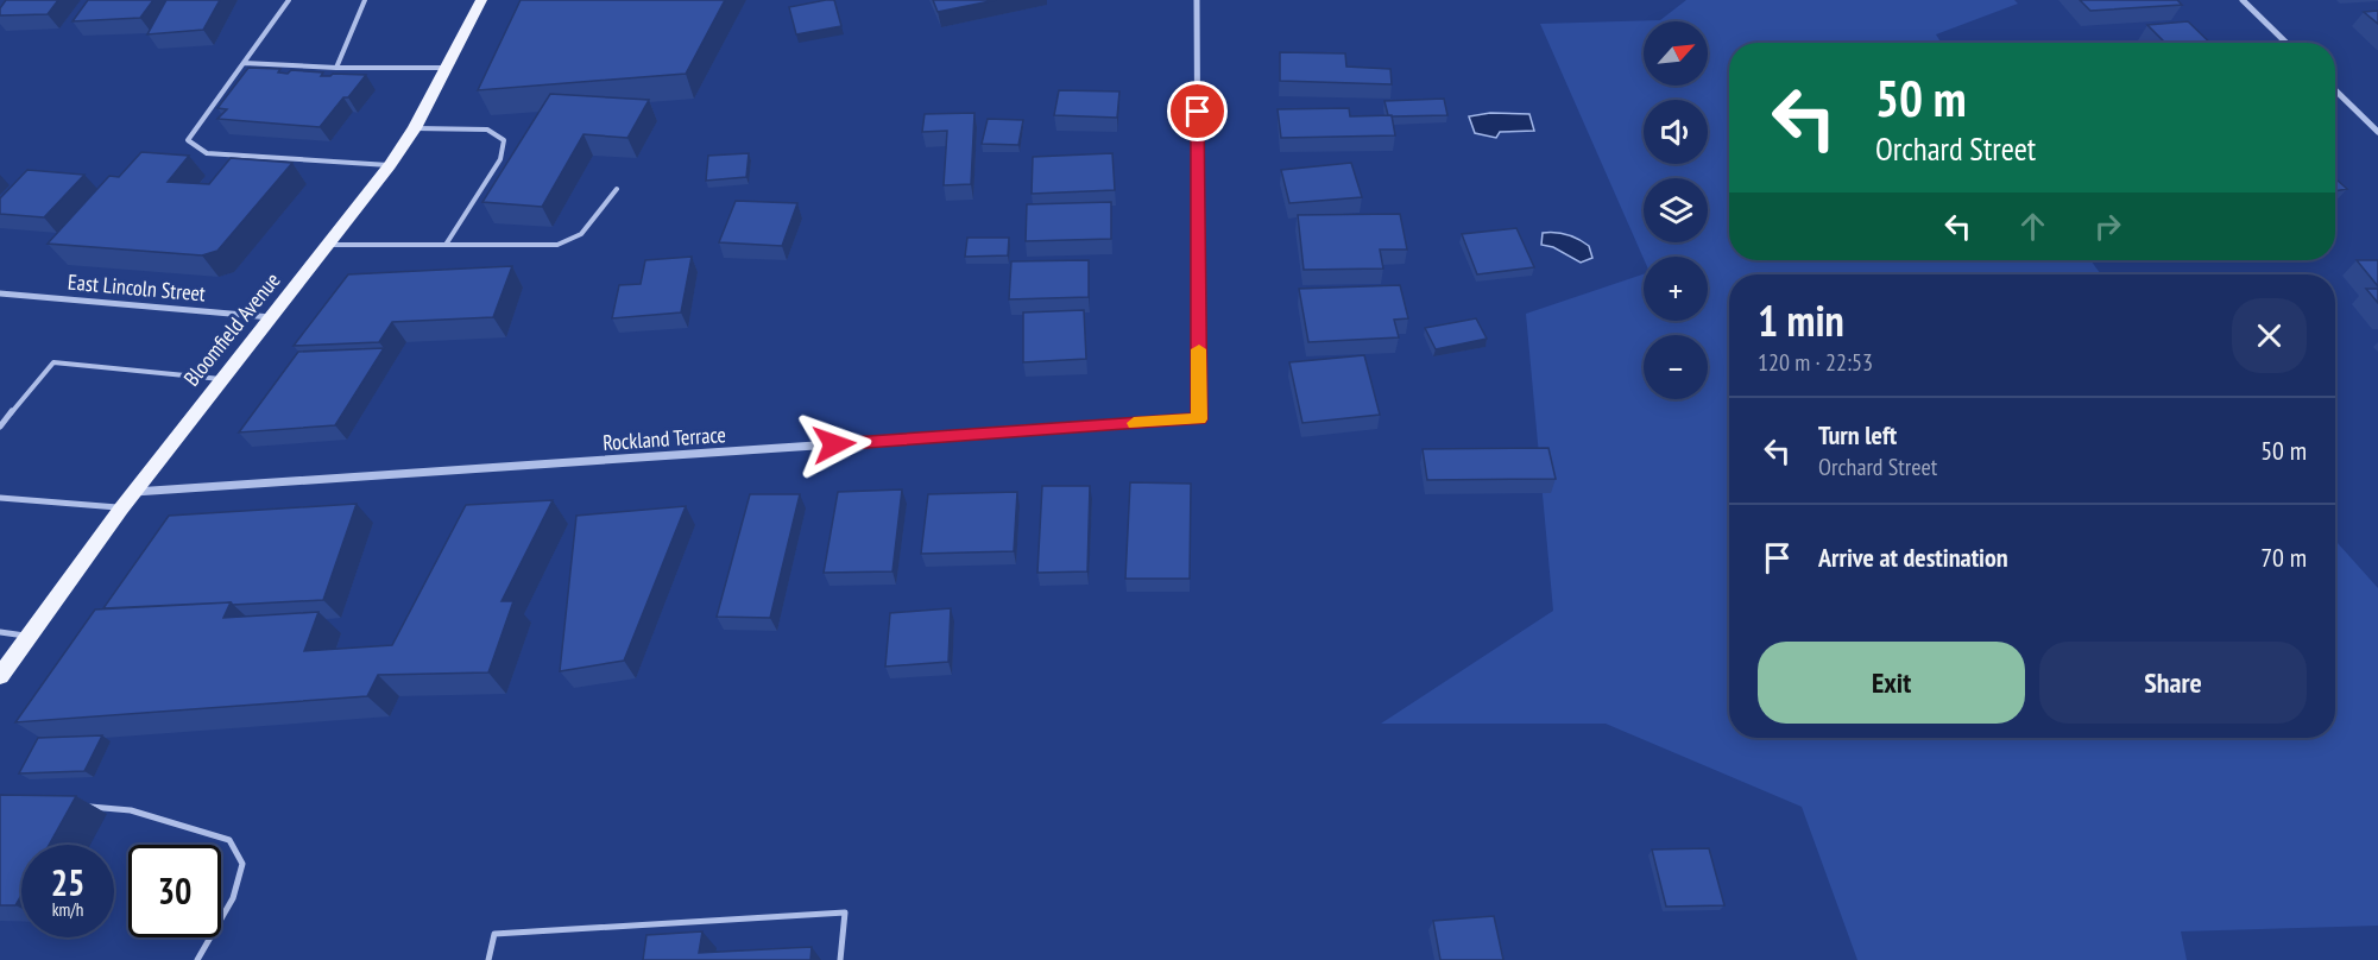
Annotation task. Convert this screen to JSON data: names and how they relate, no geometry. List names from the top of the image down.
{
  "streets": {
    "main road": ["Bloomfield Avenue"],
    "street": ["East Lincoln Street", "Rockland Terrace"]
  },
  "crossings": [
    ["East Lincoln Street", "Bloomfield Avenue"],
    ["Bloomfield Avenue", "Rockland Terrace"]
  ],
  "north": "top right",
  "page": {
    "map_buttons": ["+", "−"],
    "turn": ["50 m", "Orchard Street"],
    "heading": ["1 min", "120 m · 22:53"],
    "list": [
      {
        "name": "Turn left",
        "note": "Orchard Street",
        "value": "50 m"
      },
      {
        "name": "Arrive at destination",
        "value": "70 m"
      }
    ],
    "buttons": ["Exit", "Share"],
    "speed": "25 km/h",
    "limit": "30"
  }
}
